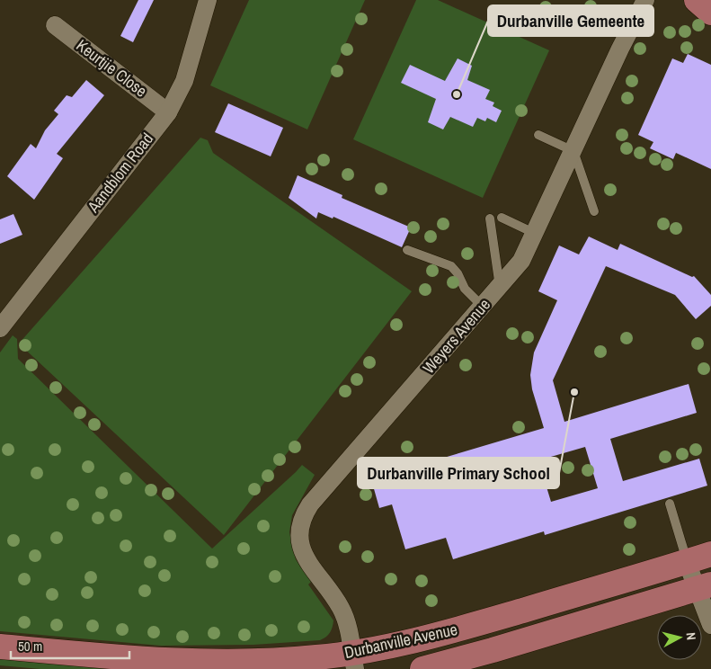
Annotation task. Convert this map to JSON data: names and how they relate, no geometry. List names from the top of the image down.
{
  "streets": {
    "main road": ["Durbanville Avenue"],
    "street": ["Keurtjie Close", "Aandblom Road", "Weyers Avenue"]
  },
  "crossings": [
    ["Keurtjie Close", "Aandblom Road"],
    ["Weyers Avenue", "Durbanville Avenue"]
  ],
  "places": ["Durbanville Gemeente", "Durbanville Primary School"],
  "scale_bar": "50 m",
  "north": "right"
}
